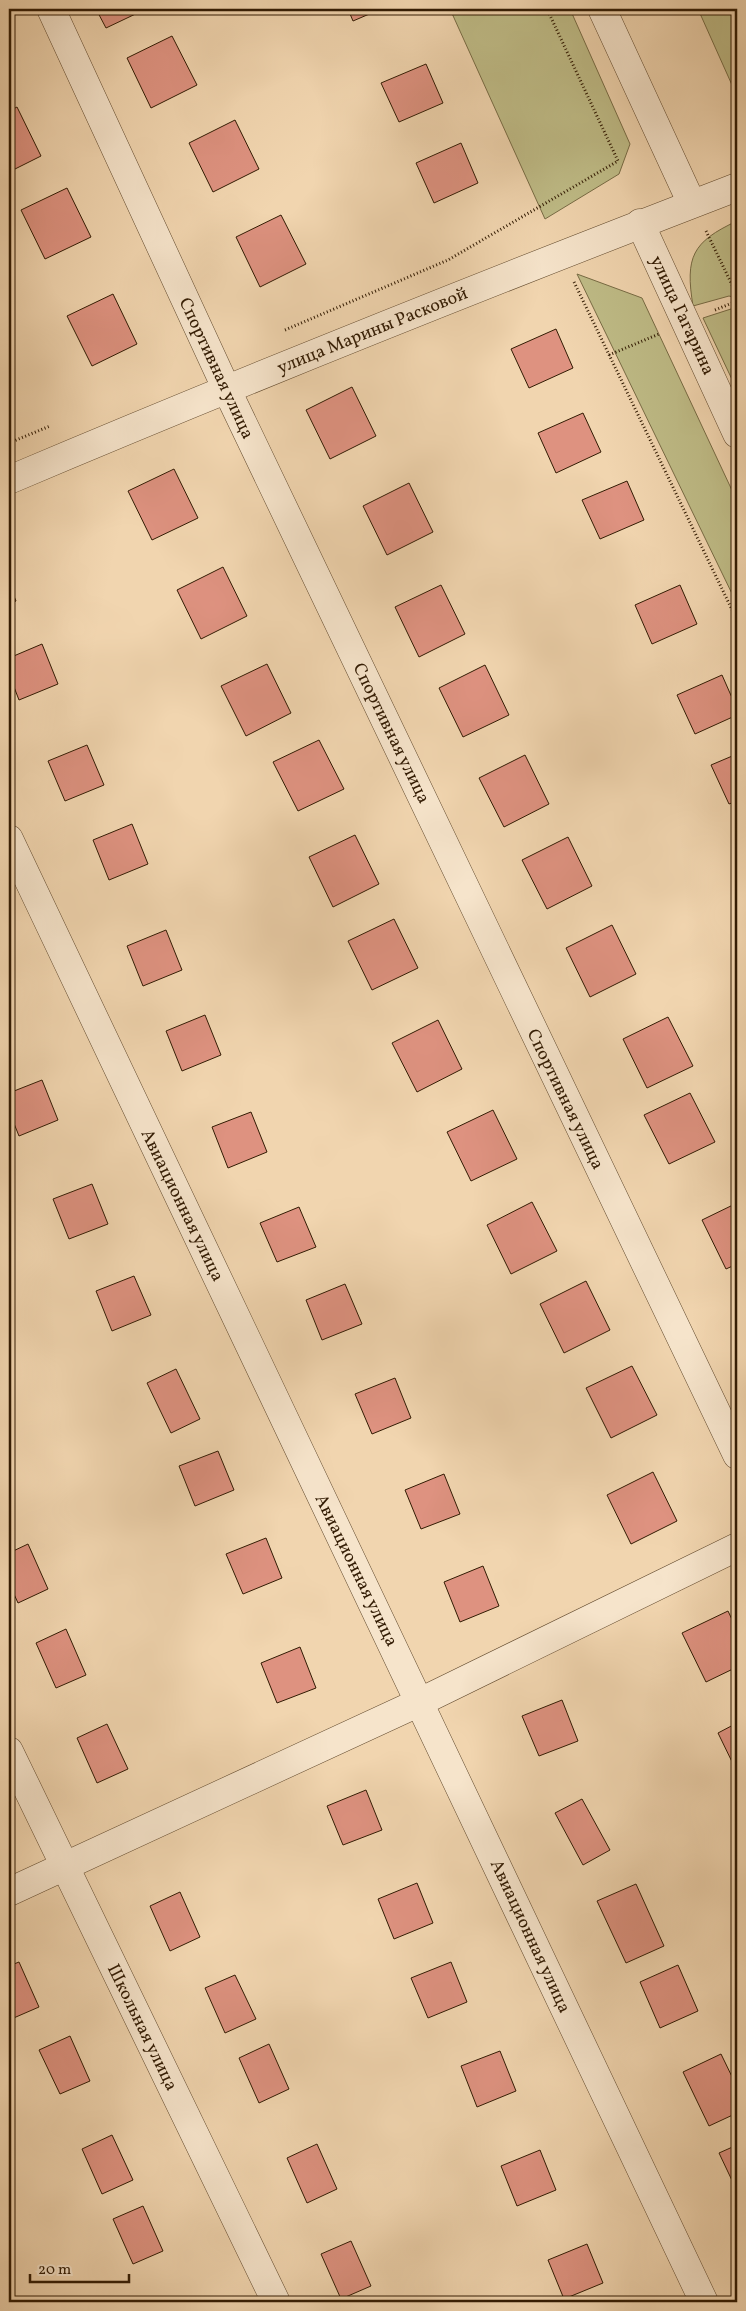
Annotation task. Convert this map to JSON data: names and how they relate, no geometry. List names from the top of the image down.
{
  "streets": {
    "street": [
      "улица Гагарина",
      "улица Марины Расковой",
      "Спортивная улица",
      "Авиационная улица",
      "Школьная улица"
    ]
  },
  "crossings": [
    ["улица Гагарина", "улица Марины Расковой"],
    ["улица Марины Расковой", "Спортивная улица"]
  ],
  "scale_bar": "20 m"
}
